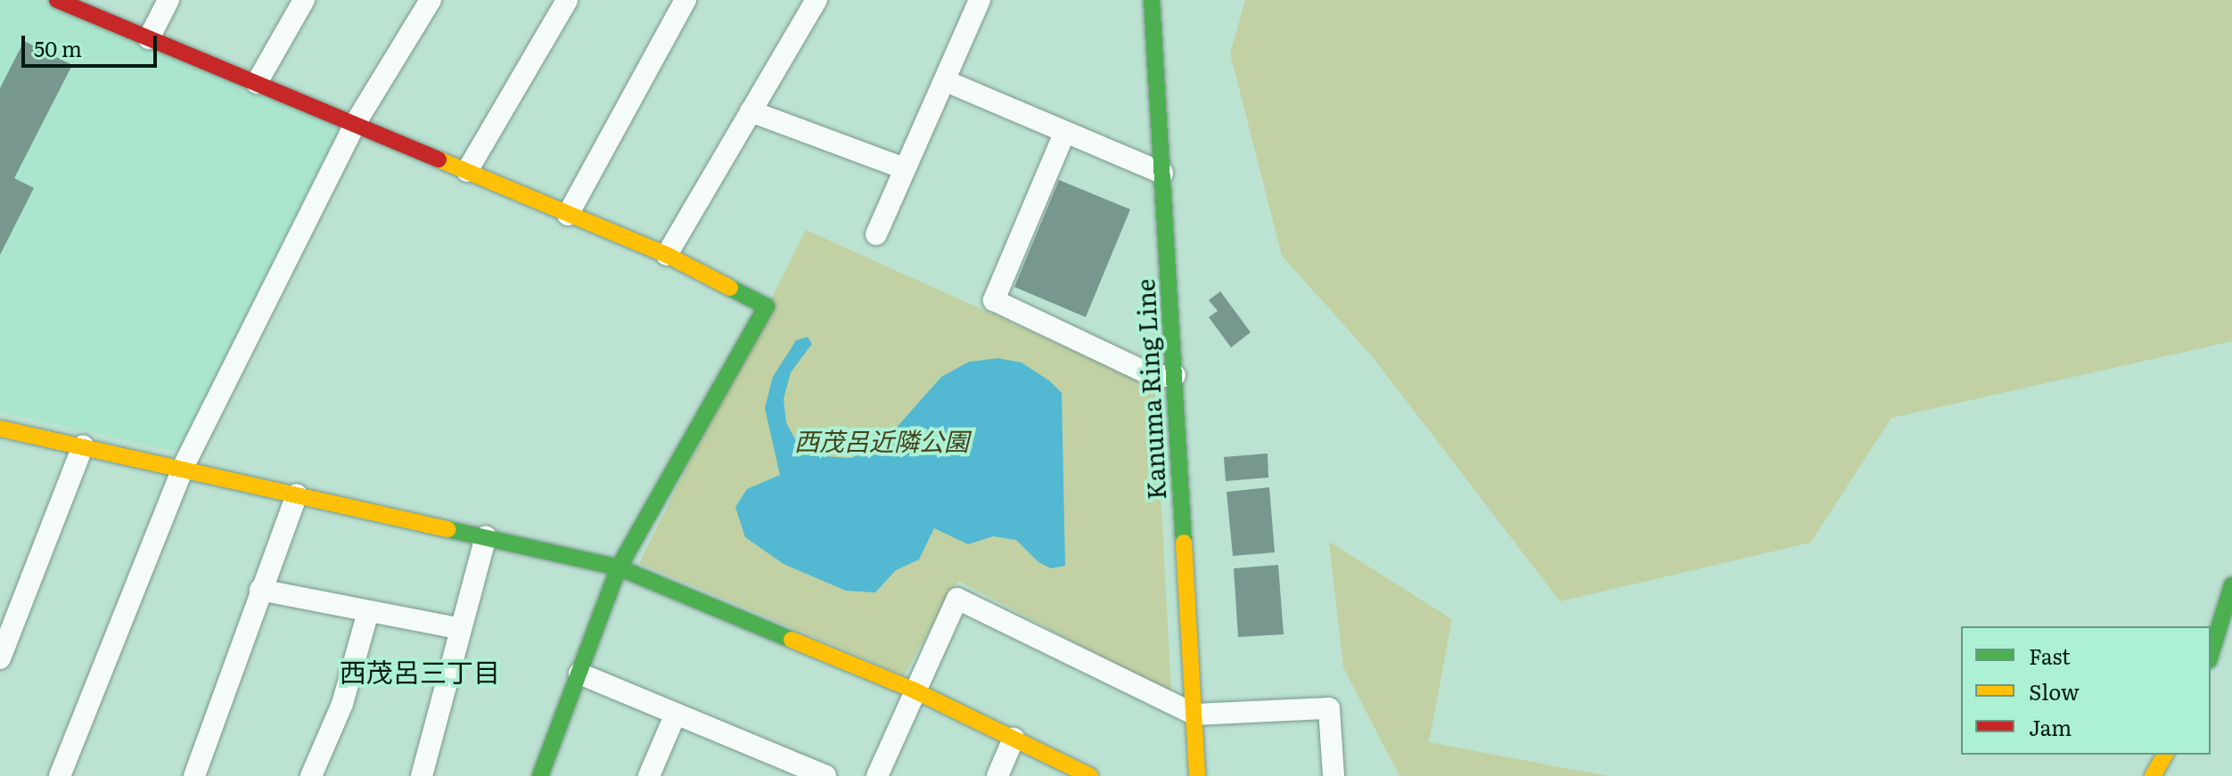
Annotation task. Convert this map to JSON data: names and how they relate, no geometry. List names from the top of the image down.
{
  "streets": {
    "street": ["Kanuma Ring Line"]
  },
  "districts": ["西茂呂三丁目"],
  "parks": ["西茂呂近隣公園"],
  "legend": ["Fast", "Slow", "Jam"],
  "scale_bar": "50 m"
}
